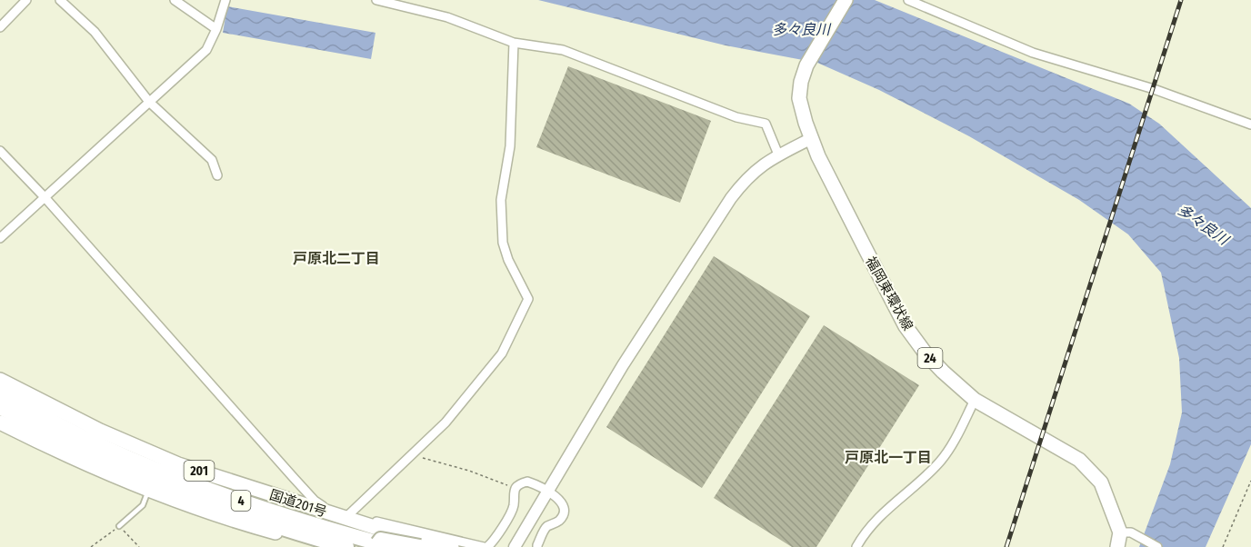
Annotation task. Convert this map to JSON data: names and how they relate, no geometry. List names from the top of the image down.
{
  "streets": {
    "highway": ["4"],
    "main road": [
      "福岡東環状線",
      "24",
      "201",
      "国道201号"
    ]
  },
  "districts": ["戸原北二丁目", "戸原北一丁目"],
  "water": ["多々良川"]
}
